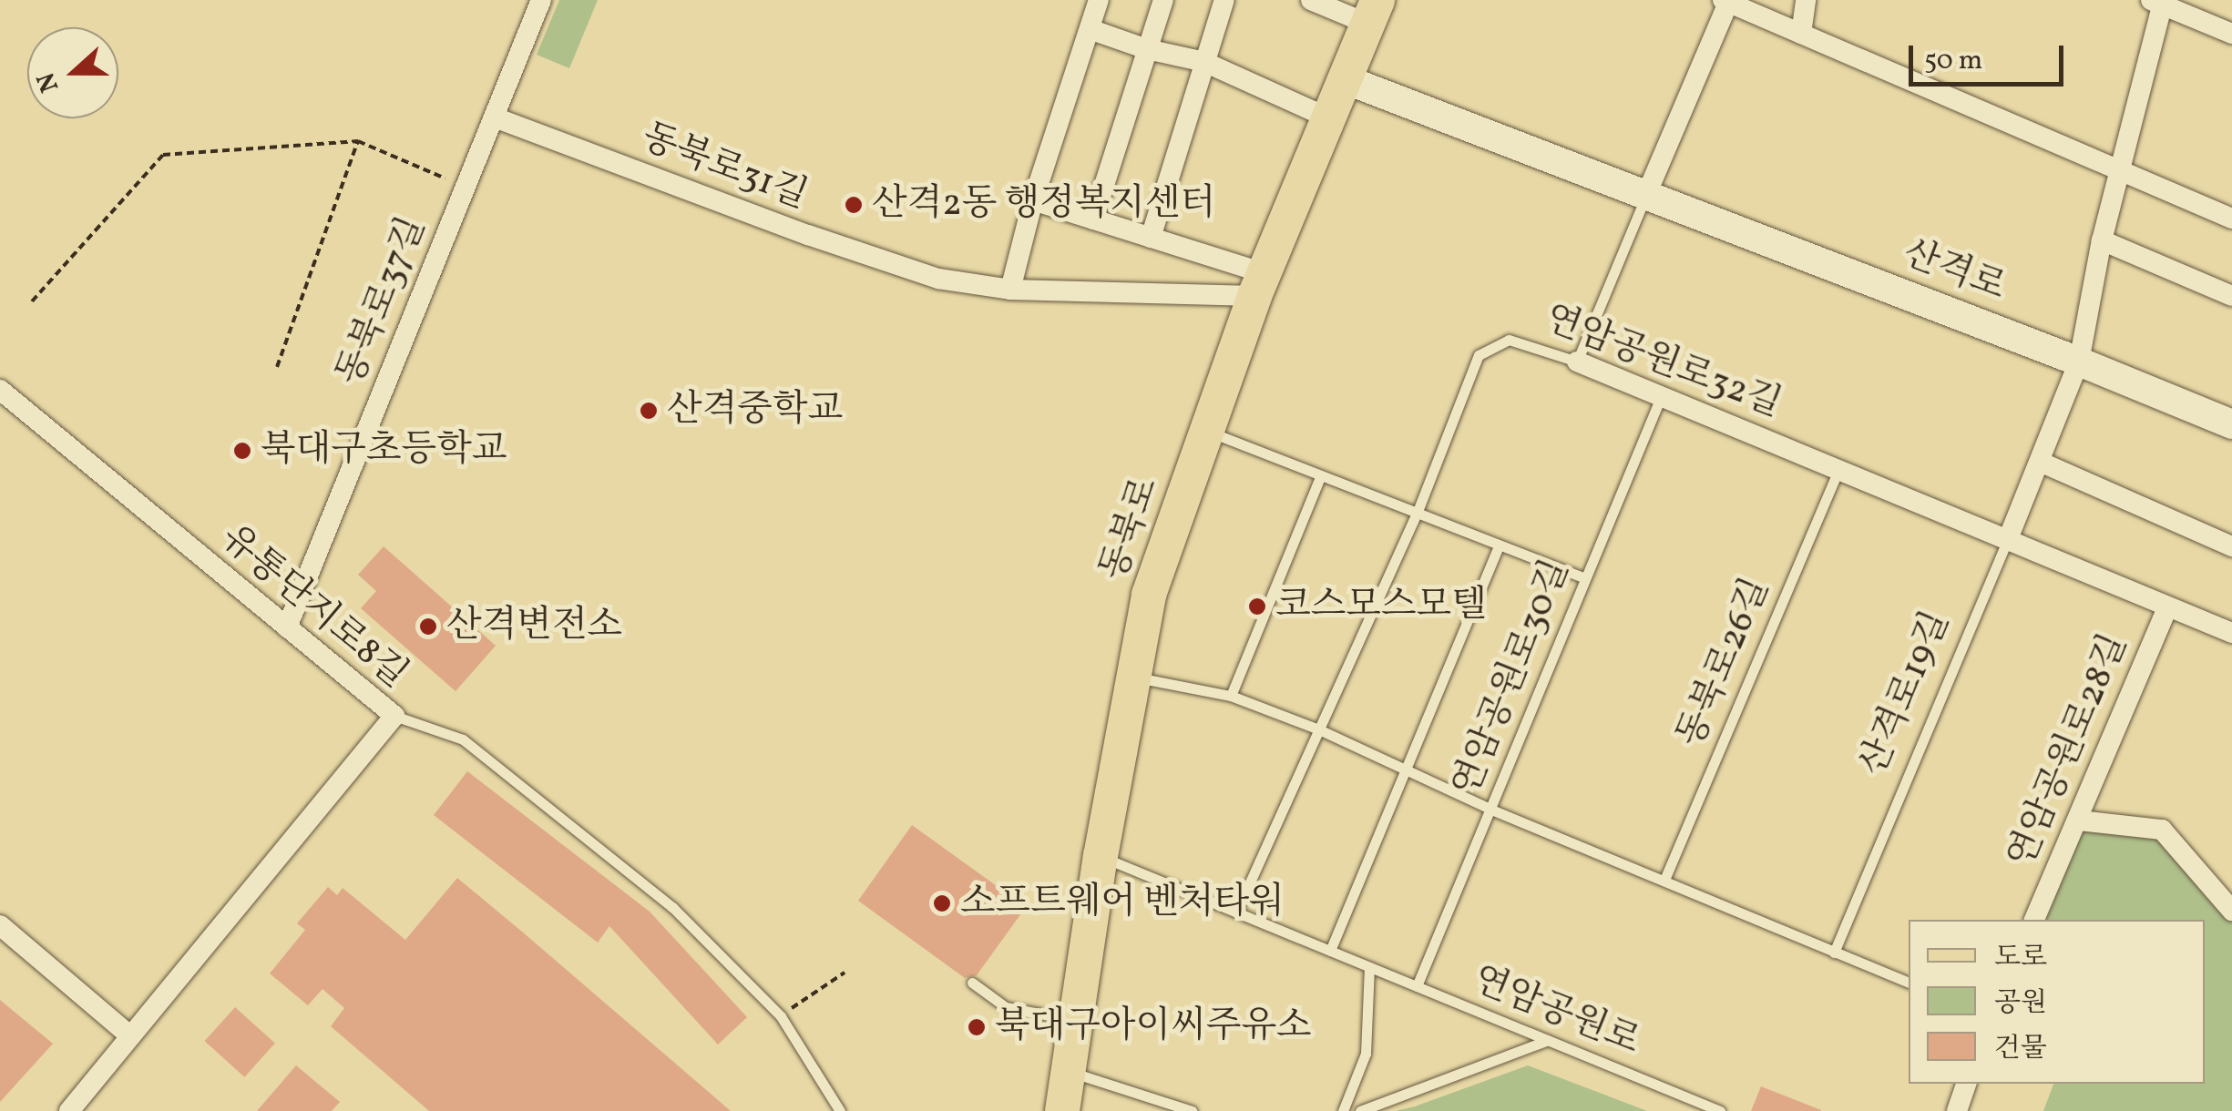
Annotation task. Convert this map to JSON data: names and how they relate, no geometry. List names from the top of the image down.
{
  "streets": {
    "main road": ["동북로"],
    "street": [
      "동북로31길",
      "산격로",
      "동북로37길",
      "연암공원로32길",
      "유통단지로8길",
      "산격로19길",
      "연암공원로28길"
    ],
    "lane": ["동북로26길", "연암공원로30길", "연암공원로"]
  },
  "crossings": [
    ["동북로31길", "동북로37길"],
    ["동북로31길", "동북로"],
    ["산격로", "동북로"],
    ["산격로", "산격로19길"],
    ["동북로37길", "유통단지로8길"],
    ["연암공원로32길", "동북로26길"],
    ["연암공원로32길", "연암공원로30길"],
    ["연암공원로32길", "산격로19길"],
    ["연암공원로32길", "연암공원로28길"],
    ["연암공원로32길", "연암공원로"],
    ["동북로", "연암공원로"],
    ["연암공원로30길", "연암공원로"]
  ],
  "places": [
    "산격2동 행정복지센터",
    "산격중학교",
    "북대구초등학교",
    "코스모스모텔",
    "산격변전소",
    "소프트웨어 벤처타워",
    "북대구아이씨주유소"
  ],
  "legend": ["도로", "공원", "건물"],
  "scale_bar": "50 m",
  "north": "left"
}
